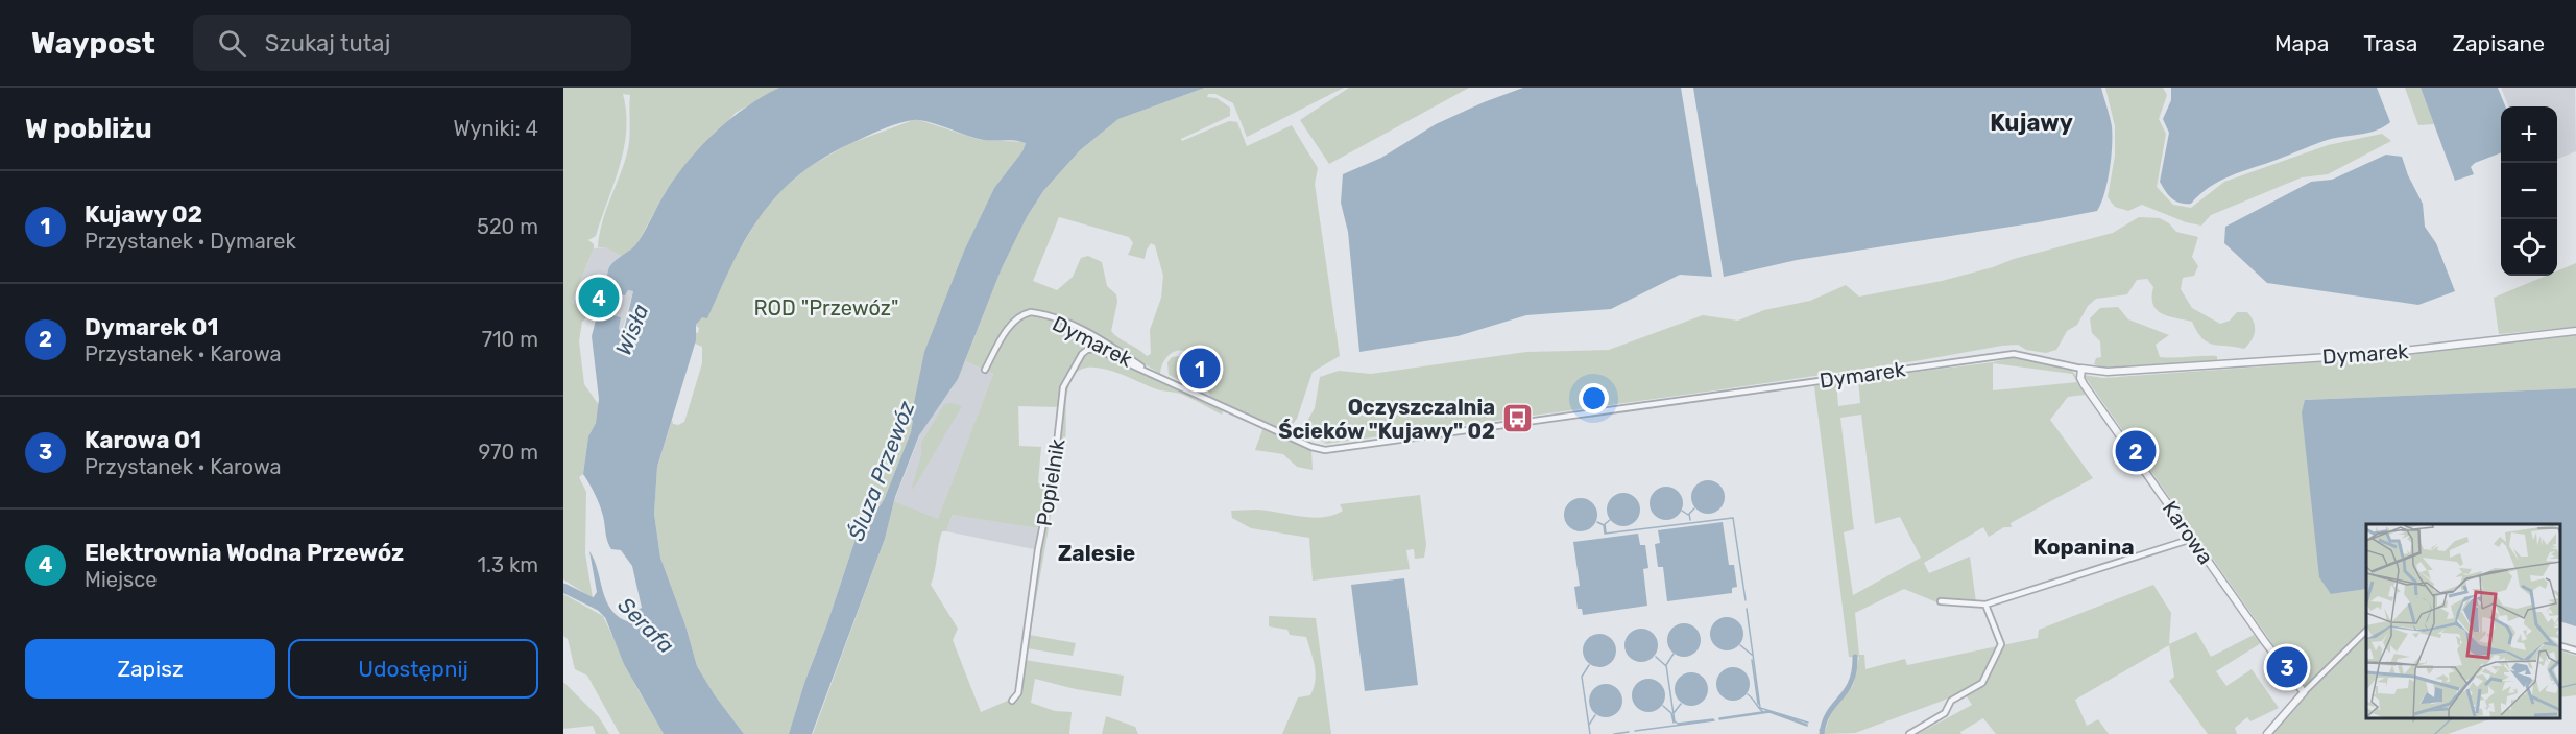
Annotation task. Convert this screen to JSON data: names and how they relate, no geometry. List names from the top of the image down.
{
  "streets": {
    "street": ["Dymarek", "Popielnik", "Karowa"]
  },
  "crossings": [
    ["Dymarek", "Popielnik"],
    ["Dymarek", "Karowa"]
  ],
  "districts": ["Kujawy", "Kopanina", "Zalesie"],
  "water": ["Wisła", "Śluza Przewóz", "Serafa"],
  "parks": ["ROD \"Przewóz\""],
  "places": {
    "bus stop": ["Oczyszczalnia Ścieków \"Kujawy\" 02"]
  },
  "page": {
    "header": "Waypost",
    "search": "Szukaj tutaj",
    "nav": ["Mapa", "Trasa", "Zapisane"],
    "heading": ["W pobliżu", "Wyniki: 4"],
    "map_buttons": ["+", "−"],
    "list": [
      {
        "mark": "1",
        "name": "Kujawy 02",
        "note": "Przystanek · Dymarek",
        "value": "520 m"
      },
      {
        "mark": "2",
        "name": "Dymarek 01",
        "note": "Przystanek · Karowa",
        "value": "710 m"
      },
      {
        "mark": "3",
        "name": "Karowa 01",
        "note": "Przystanek · Karowa",
        "value": "970 m"
      },
      {
        "mark": "4",
        "name": "Elektrownia Wodna Przewóz",
        "note": "Miejsce",
        "value": "1.3 km"
      }
    ],
    "pins": [
      "4",
      "1",
      "2",
      "3"
    ],
    "buttons": ["Zapisz", "Udostępnij"]
  }
}
